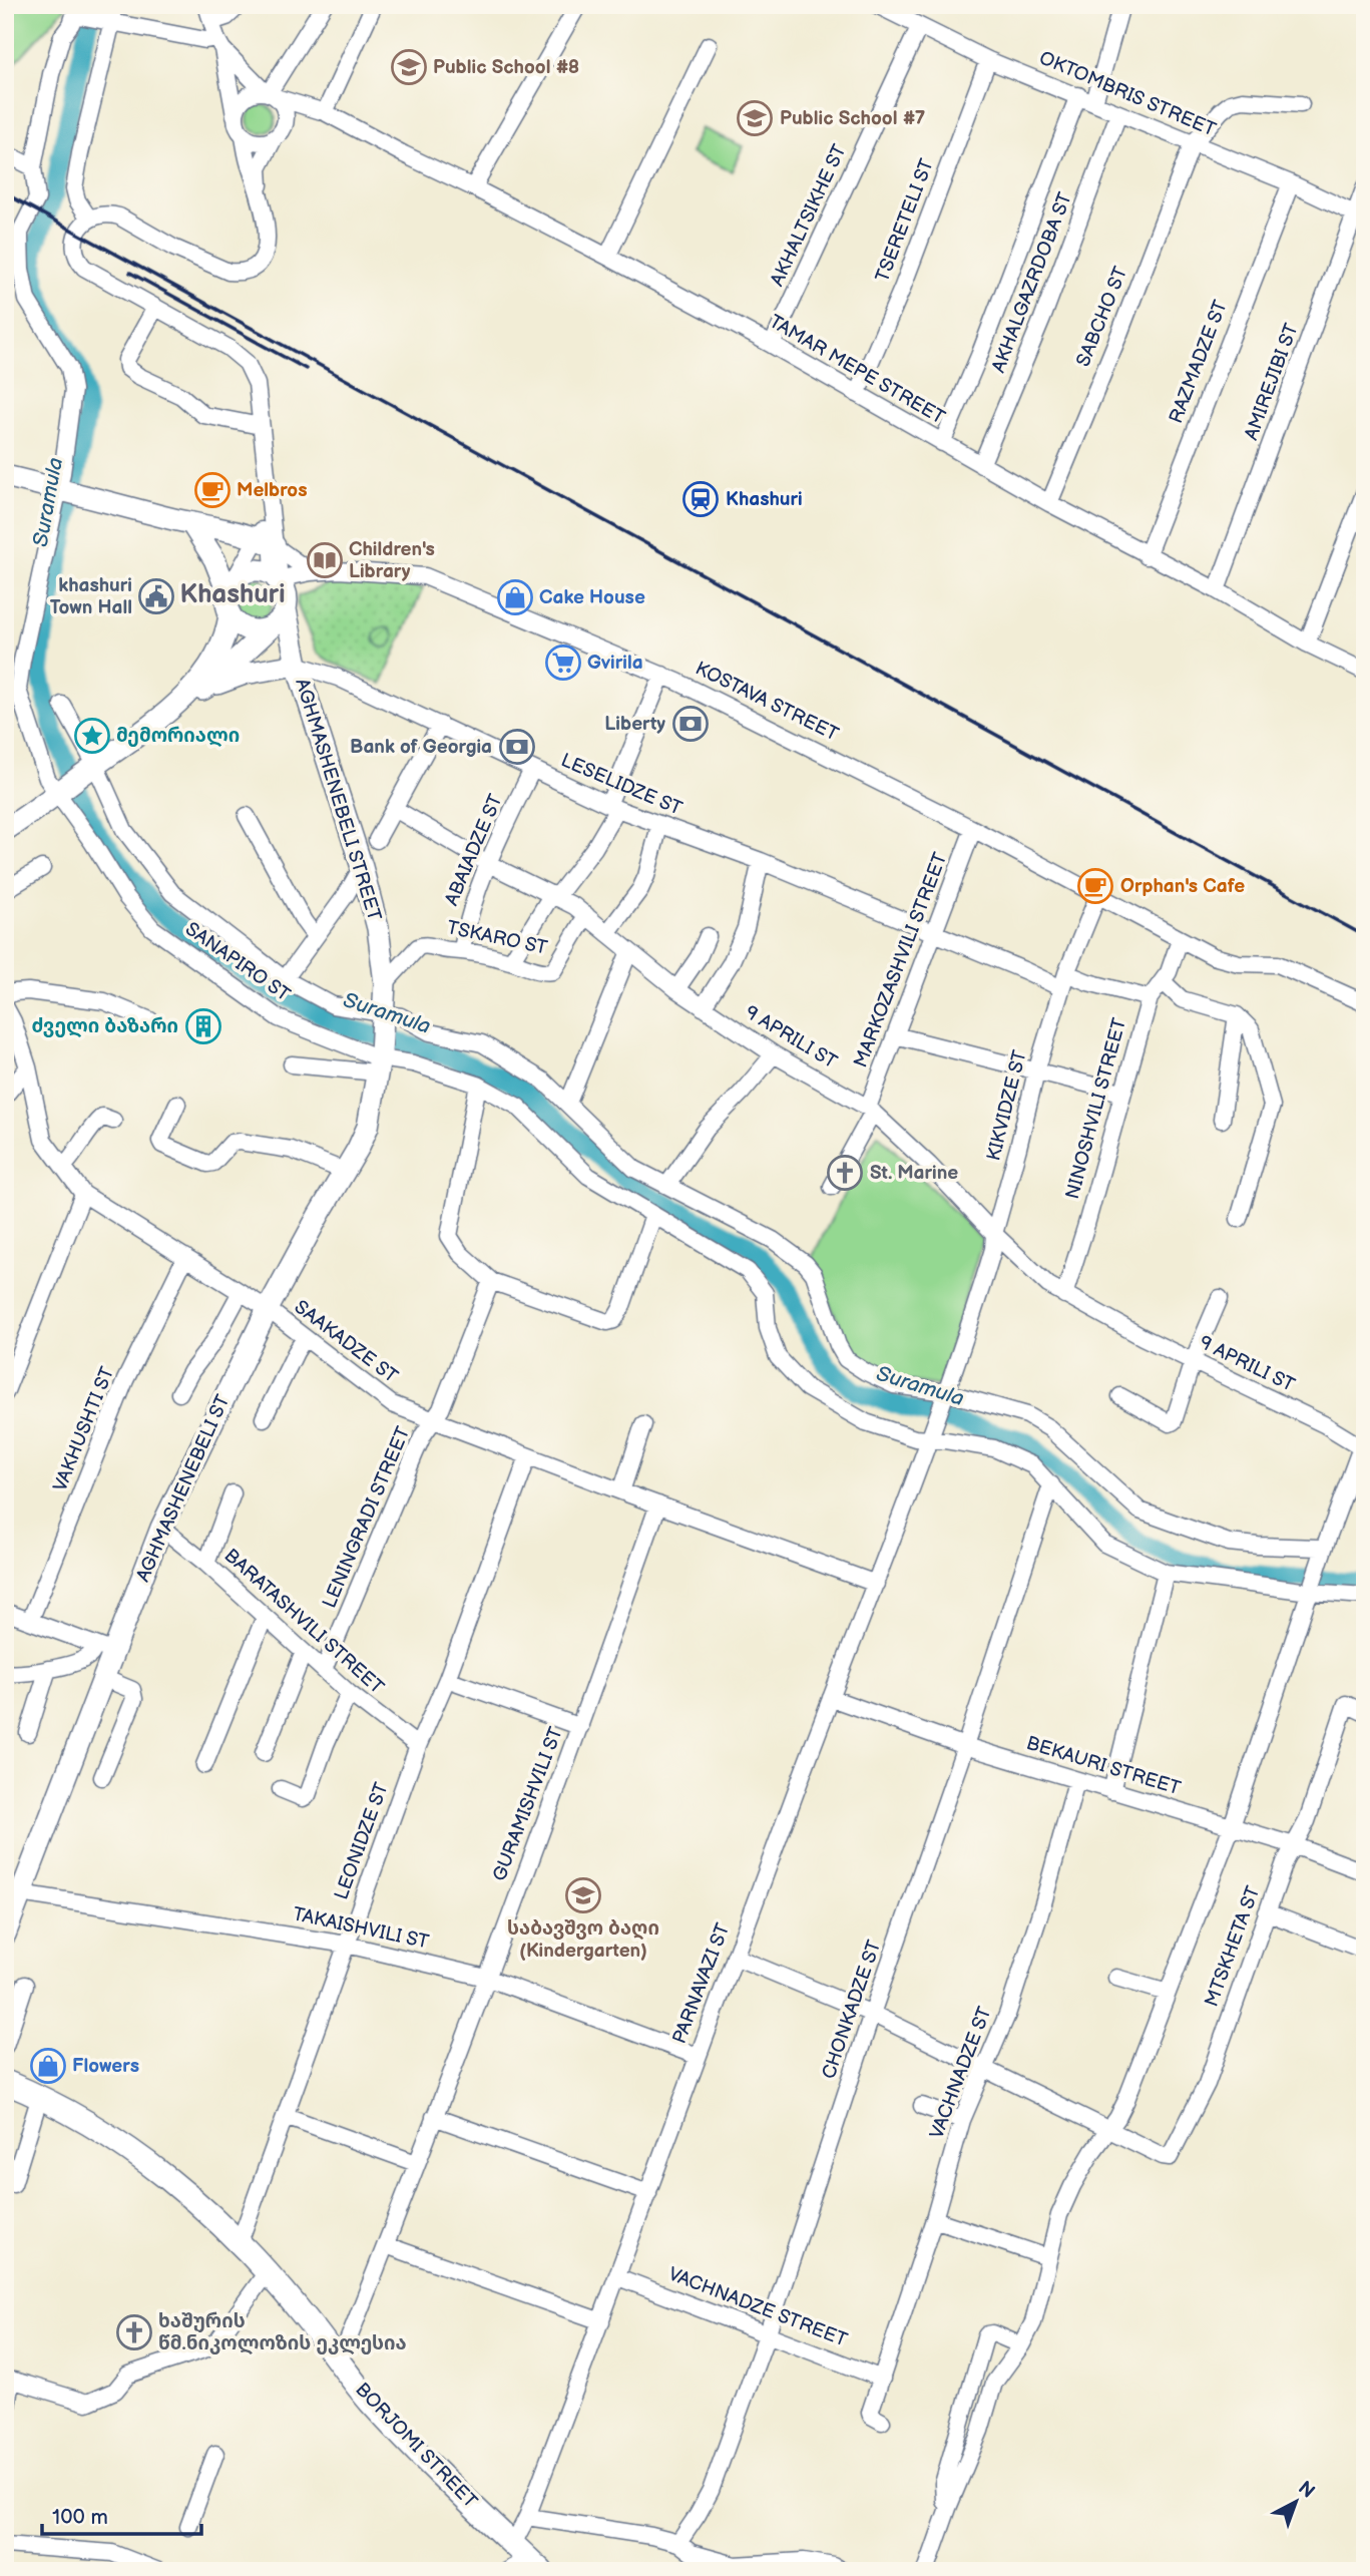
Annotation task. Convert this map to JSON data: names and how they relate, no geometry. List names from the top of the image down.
{
  "streets": {
    "highway": ["BORJOMI STREET"],
    "main road": ["AGHMASHENEBELI STREET", "AGHMASHENEBELI ST"],
    "street": [
      "OKTOMBRIS STREET",
      "AKHALTSIKHE ST",
      "TSERETELI ST",
      "AKHALGAZRDOBA ST",
      "SABCHO ST",
      "RAZMADZE ST",
      "TAMAR MEPE STREET",
      "AMIREJIBI ST",
      "KOSTAVA STREET",
      "LESELIDZE ST",
      "ABAIADZE ST",
      "TSKARO ST",
      "MARKOZASHVILI STREET",
      "SANAPIRO ST",
      "9 APRILI ST",
      "KIKVIDZE ST",
      "NINOSHVILI STREET",
      "SAAKADZE ST",
      "VAKHUSHTI ST",
      "LENINGRADI STREET",
      "BARATASHVILI STREET",
      "BEKAURI STREET",
      "GURAMISHVILI ST",
      "LEONIDZE ST",
      "TAKAISHVILI ST",
      "MTSKHETA ST",
      "PARNAVAZI ST",
      "CHONKADZE ST",
      "VACHNADZE ST",
      "VACHNADZE STREET"
    ]
  },
  "crossings": [
    ["OKTOMBRIS STREET", "AKHALTSIKHE ST"],
    ["OKTOMBRIS STREET", "TSERETELI ST"],
    ["OKTOMBRIS STREET", "AKHALGAZRDOBA ST"],
    ["OKTOMBRIS STREET", "SABCHO ST"],
    ["OKTOMBRIS STREET", "RAZMADZE ST"],
    ["OKTOMBRIS STREET", "AMIREJIBI ST"],
    ["AKHALTSIKHE ST", "TAMAR MEPE STREET"],
    ["TSERETELI ST", "TAMAR MEPE STREET"],
    ["AKHALGAZRDOBA ST", "TAMAR MEPE STREET"],
    ["SABCHO ST", "TAMAR MEPE STREET"],
    ["RAZMADZE ST", "TAMAR MEPE STREET"],
    ["TAMAR MEPE STREET", "AMIREJIBI ST"],
    ["KOSTAVA STREET", "AGHMASHENEBELI STREET"],
    ["KOSTAVA STREET", "MARKOZASHVILI STREET"],
    ["KOSTAVA STREET", "KIKVIDZE ST"],
    ["KOSTAVA STREET", "NINOSHVILI STREET"],
    ["LESELIDZE ST", "AGHMASHENEBELI STREET"],
    ["LESELIDZE ST", "ABAIADZE ST"],
    ["LESELIDZE ST", "MARKOZASHVILI STREET"],
    ["LESELIDZE ST", "KIKVIDZE ST"],
    ["LESELIDZE ST", "NINOSHVILI STREET"],
    ["AGHMASHENEBELI STREET", "TSKARO ST"],
    ["AGHMASHENEBELI STREET", "SANAPIRO ST"],
    ["AGHMASHENEBELI STREET", "AGHMASHENEBELI ST"],
    ["ABAIADZE ST", "TSKARO ST"],
    ["ABAIADZE ST", "9 APRILI ST"],
    ["TSKARO ST", "9 APRILI ST"],
    ["MARKOZASHVILI STREET", "9 APRILI ST"],
    ["SANAPIRO ST", "AGHMASHENEBELI ST"],
    ["SANAPIRO ST", "PARNAVAZI ST"],
    ["SANAPIRO ST", "CHONKADZE ST"],
    ["9 APRILI ST", "KIKVIDZE ST"],
    ["9 APRILI ST", "NINOSHVILI STREET"],
    ["SAAKADZE ST", "VAKHUSHTI ST"],
    ["SAAKADZE ST", "AGHMASHENEBELI ST"],
    ["SAAKADZE ST", "LENINGRADI STREET"],
    ["SAAKADZE ST", "GURAMISHVILI ST"],
    ["SAAKADZE ST", "LEONIDZE ST"],
    ["SAAKADZE ST", "PARNAVAZI ST"],
    ["AGHMASHENEBELI ST", "BARATASHVILI STREET"],
    ["AGHMASHENEBELI ST", "TAKAISHVILI ST"],
    ["LENINGRADI STREET", "BARATASHVILI STREET"],
    ["BARATASHVILI STREET", "LEONIDZE ST"],
    ["BEKAURI STREET", "MTSKHETA ST"],
    ["BEKAURI STREET", "PARNAVAZI ST"],
    ["BEKAURI STREET", "CHONKADZE ST"],
    ["BEKAURI STREET", "VACHNADZE ST"],
    ["GURAMISHVILI ST", "TAKAISHVILI ST"],
    ["GURAMISHVILI ST", "BORJOMI STREET"],
    ["LEONIDZE ST", "TAKAISHVILI ST"],
    ["LEONIDZE ST", "BORJOMI STREET"],
    ["TAKAISHVILI ST", "PARNAVAZI ST"],
    ["MTSKHETA ST", "PARNAVAZI ST"],
    ["MTSKHETA ST", "CHONKADZE ST"],
    ["MTSKHETA ST", "VACHNADZE ST"],
    ["PARNAVAZI ST", "VACHNADZE STREET"],
    ["PARNAVAZI ST", "BORJOMI STREET"],
    ["CHONKADZE ST", "VACHNADZE STREET"],
    ["VACHNADZE ST", "VACHNADZE STREET"]
  ],
  "districts": ["Khashuri"],
  "water": ["Suramula"],
  "places": {
    "school or university": ["Public School #8", "Public School #7", "საბავშვო ბაღი (Kindergarten)"],
    "cafe": ["Melbros", "Orphan's Cafe"],
    "station": ["Khashuri"],
    "library": ["Children's Library"],
    "public building": ["khashuri Town Hall"],
    "shop": ["Cake House", "Flowers"],
    "supermarket": ["Gvirila"],
    "bank": ["Liberty", "Bank of Georgia"],
    "place": ["მემორიალი"],
    "building": ["ძველი ბაზარი"],
    "church": ["St. Marine", "ხაშურის წმ.ნიკოლოზის ეკლესია"]
  },
  "scale_bar": "100 m",
  "north": "top right"
}
